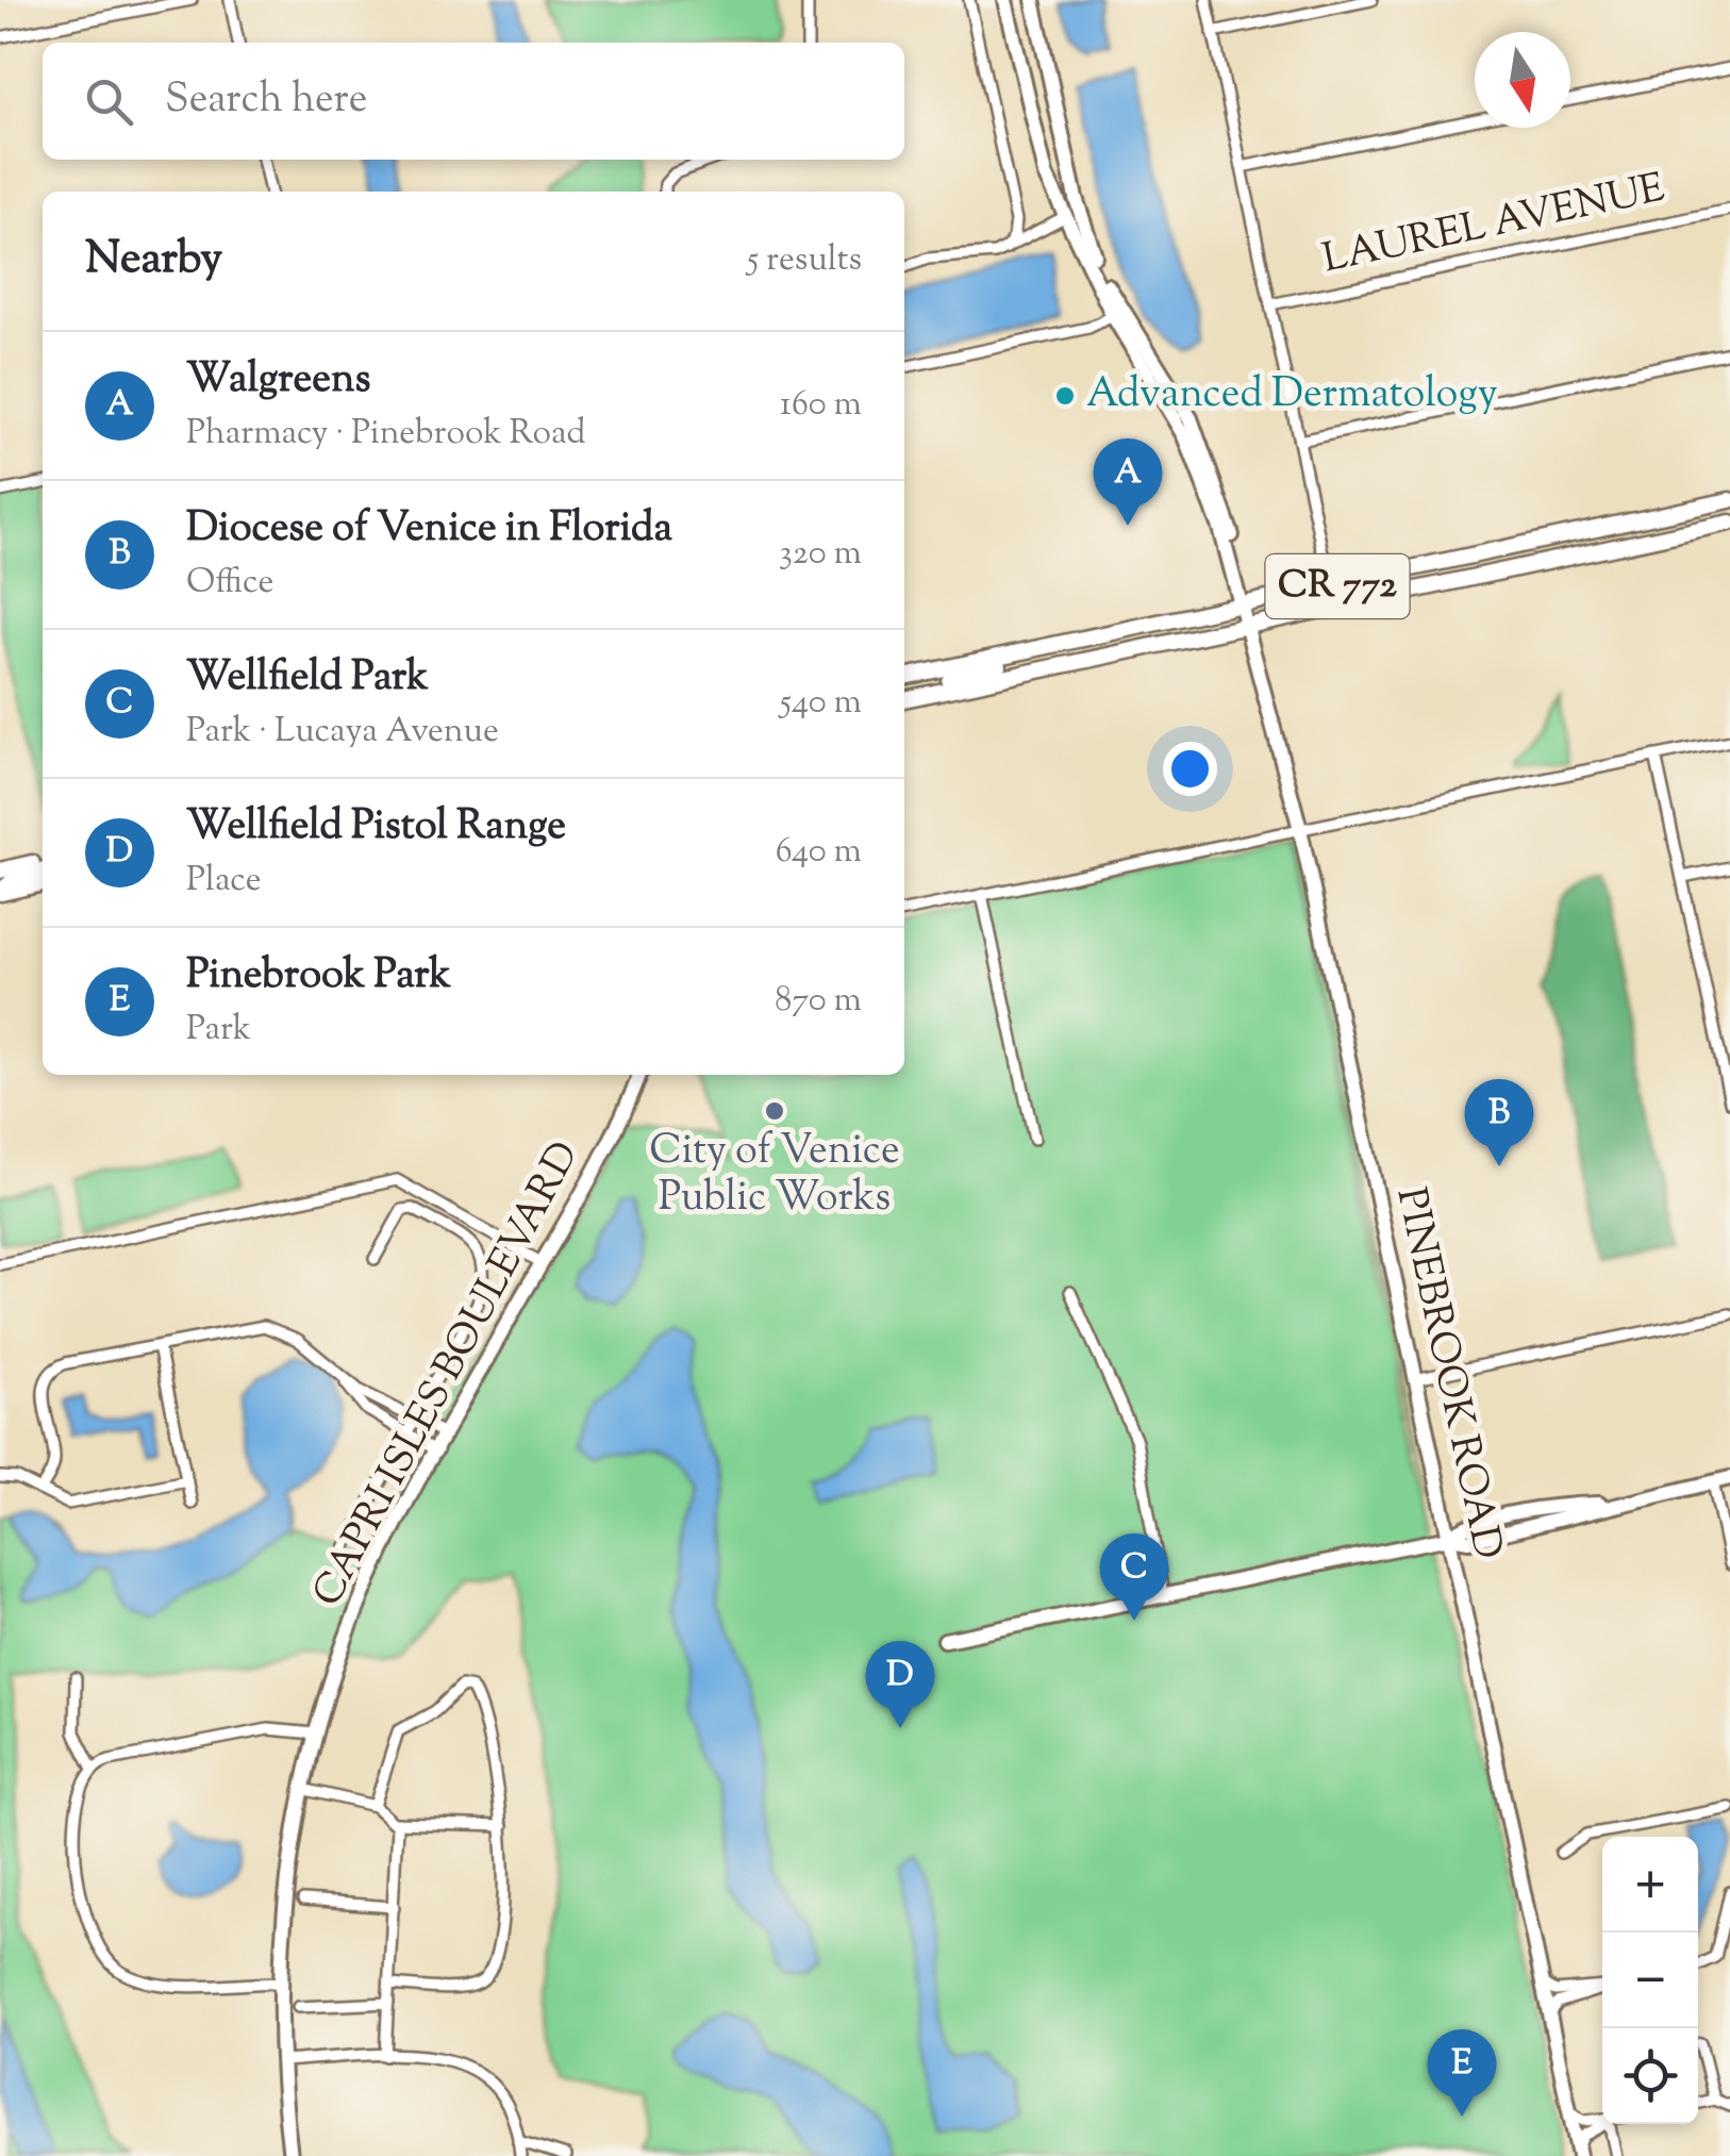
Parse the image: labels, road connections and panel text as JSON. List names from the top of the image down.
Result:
{
  "streets": {
    "main road": ["CR 772"],
    "street": ["LAUREL AVENUE", "PINEBROOK ROAD", "CAPRI ISLES BOULEVARD"]
  },
  "crossings": [
    ["CR 772", "PINEBROOK ROAD"]
  ],
  "places": ["Advanced Dermatology", "City of Venice Public Works"],
  "north": "bottom",
  "page": {
    "search": "Search here",
    "heading": ["Nearby", "5 results"],
    "list": [
      {
        "mark": "A",
        "name": "Walgreens",
        "note": "Pharmacy · Pinebrook Road",
        "value": "160 m"
      },
      {
        "mark": "B",
        "name": "Diocese of Venice in Florida",
        "note": "Office",
        "value": "320 m"
      },
      {
        "mark": "C",
        "name": "Wellfield Park",
        "note": "Park · Lucaya Avenue",
        "value": "540 m"
      },
      {
        "mark": "D",
        "name": "Wellfield Pistol Range",
        "note": "Place",
        "value": "640 m"
      },
      {
        "mark": "E",
        "name": "Pinebrook Park",
        "note": "Park",
        "value": "870 m"
      }
    ],
    "pins": [
      "A",
      "B",
      "C",
      "D",
      "E"
    ],
    "map_buttons": ["+", "−"]
  }
}
